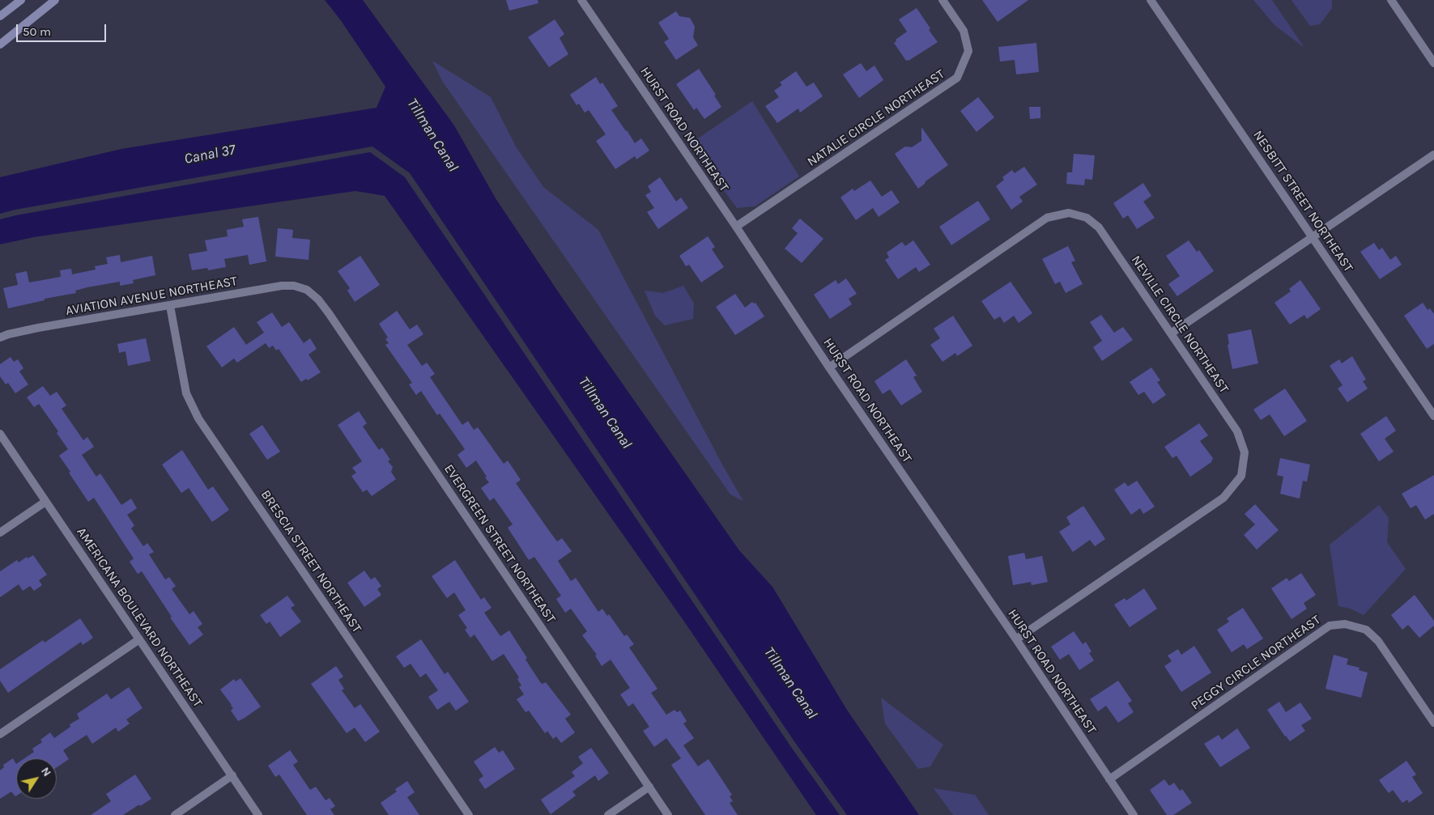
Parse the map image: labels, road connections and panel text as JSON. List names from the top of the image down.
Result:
{
  "streets": {
    "street": [
      "NATALIE CIRCLE NORTHEAST",
      "HURST ROAD NORTHEAST",
      "NESBITT STREET NORTHEAST",
      "AVIATION AVENUE NORTHEAST",
      "NEVILLE CIRCLE NORTHEAST",
      "EVERGREEN STREET NORTHEAST",
      "BRESCIA STREET NORTHEAST",
      "AMERICANA BOULEVARD NORTHEAST",
      "PEGGY CIRCLE NORTHEAST"
    ]
  },
  "crossings": [
    ["NATALIE CIRCLE NORTHEAST", "HURST ROAD NORTHEAST"],
    ["HURST ROAD NORTHEAST", "NEVILLE CIRCLE NORTHEAST"],
    ["HURST ROAD NORTHEAST", "PEGGY CIRCLE NORTHEAST"],
    ["AVIATION AVENUE NORTHEAST", "EVERGREEN STREET NORTHEAST"],
    ["AVIATION AVENUE NORTHEAST", "BRESCIA STREET NORTHEAST"]
  ],
  "water": ["Tillman Canal", "Canal 37"],
  "scale_bar": "50 m",
  "north": "top right"
}
